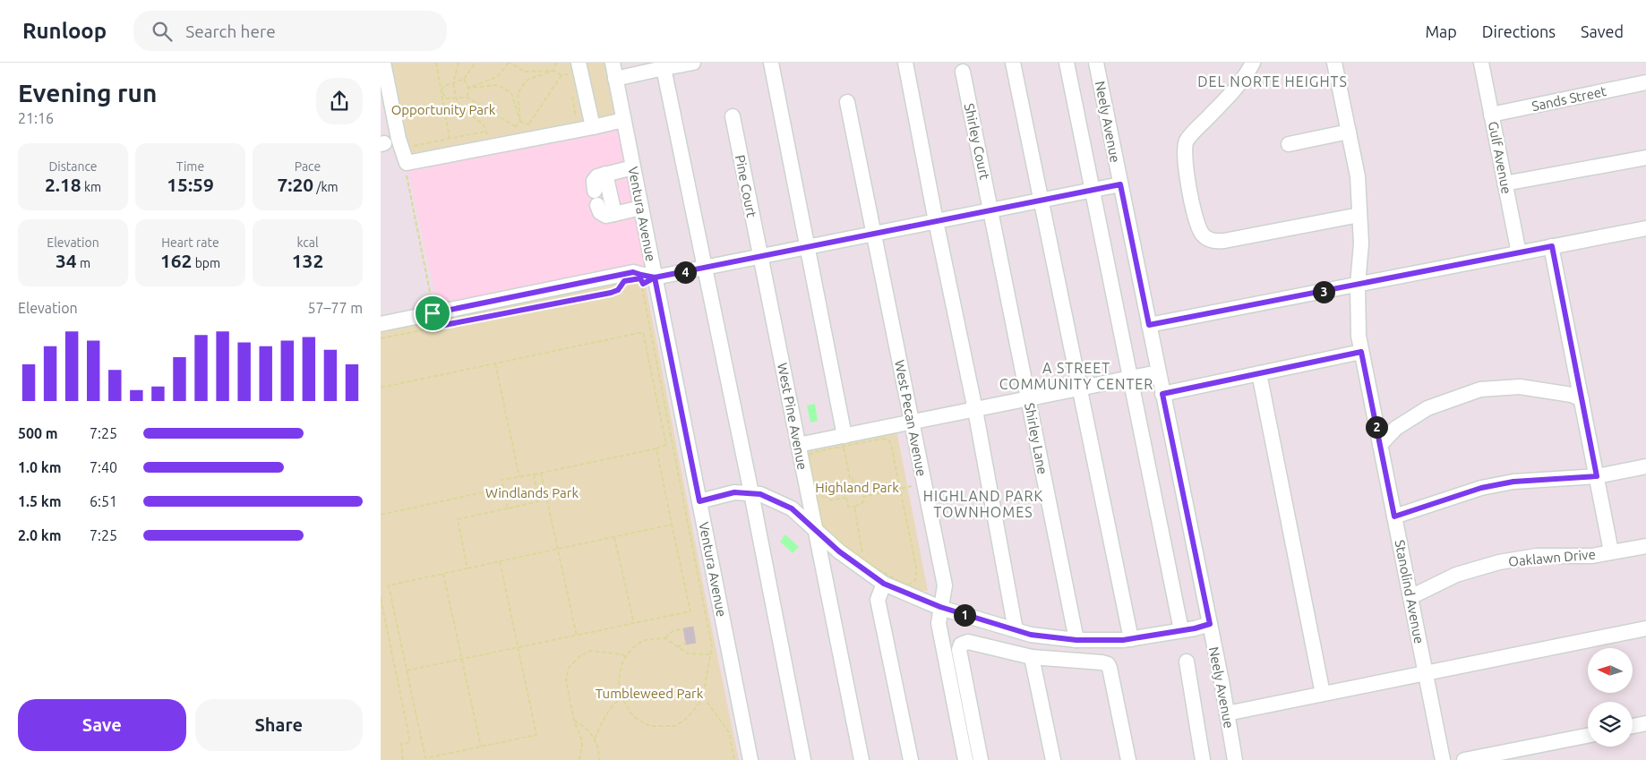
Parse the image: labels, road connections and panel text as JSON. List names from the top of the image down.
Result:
{
  "streets": {
    "street": [
      "Sands Street",
      "Neely Avenue",
      "Shirley Court",
      "Gulf Avenue",
      "Pine Court",
      "Ventura Avenue",
      "West Pine Avenue",
      "West Pecan Avenue",
      "Shirley Lane",
      "Oaklawn Drive",
      "Stanolind Avenue"
    ]
  },
  "crossings": [
    ["Sands Street", "Gulf Avenue"],
    ["Shirley Court", "Shirley Lane"],
    ["Pine Court", "West Pine Avenue"],
    ["Oaklawn Drive", "Stanolind Avenue"]
  ],
  "districts": ["DEL NORTE HEIGHTS", "A STREET COMMUNITY CENTER", "HIGHLAND PARK TOWNHOMES"],
  "parks": [
    "Opportunity Park",
    "Highland Park",
    "Windlands Park",
    "Tumbleweed Park"
  ],
  "north": "left",
  "page": {
    "header": "Runloop",
    "search": "Search here",
    "nav": ["Map", "Directions", "Saved"],
    "heading": ["Evening run", "21:16"],
    "stats": [
      ["Distance", "2.18 km"],
      ["Time", "15:59"],
      ["Pace", "7:20 /km"],
      ["Elevation", "34 m"],
      ["Heart rate", "162 bpm"],
      ["kcal", "132"]
    ],
    "pins": [
      "4",
      "3",
      "2",
      "1"
    ],
    "chart": ["Elevation", "57–77 m"],
    "list": [
      {
        "name": "500 m",
        "note": "7:25"
      },
      {
        "name": "1.0 km",
        "note": "7:40"
      },
      {
        "name": "1.5 km",
        "note": "6:51"
      },
      {
        "name": "2.0 km",
        "note": "7:25"
      }
    ],
    "buttons": ["Save", "Share"]
  }
}
